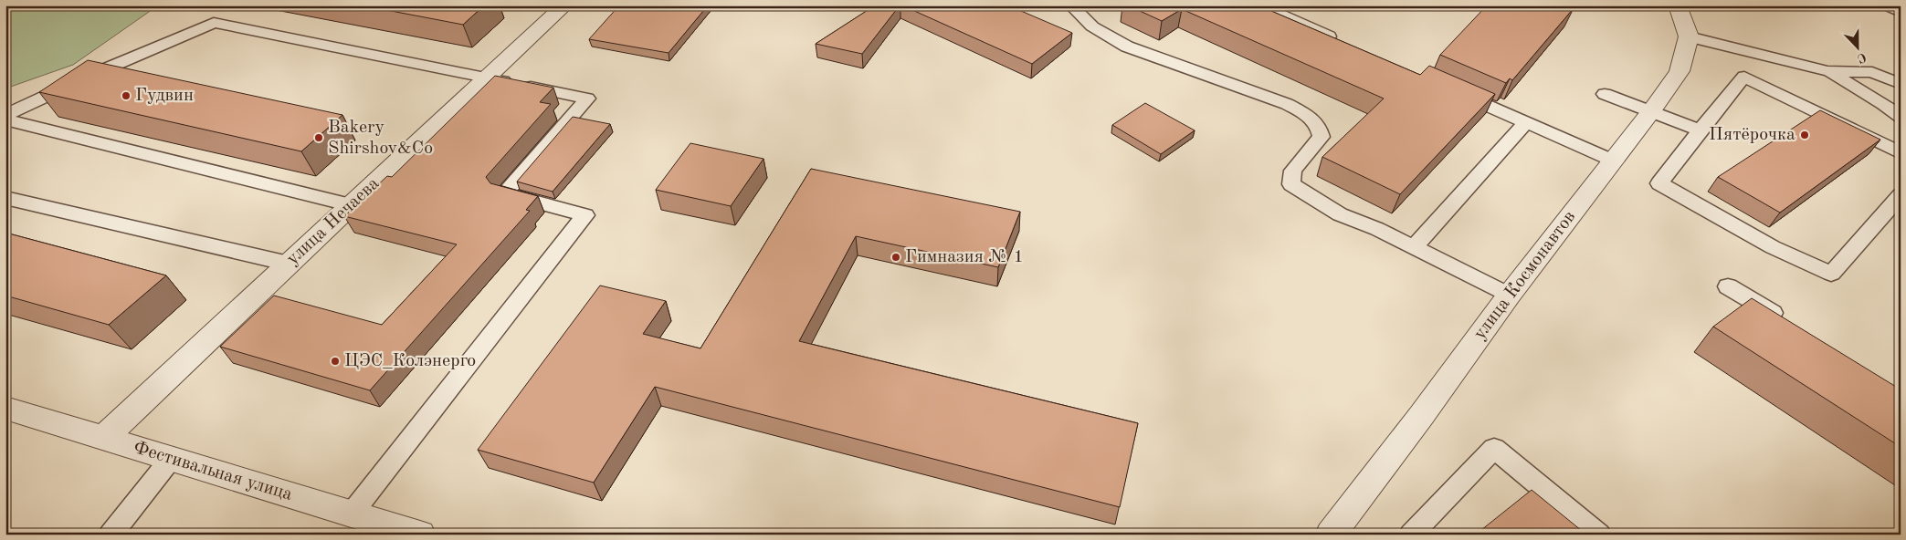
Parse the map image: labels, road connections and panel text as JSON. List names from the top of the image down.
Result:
{
  "streets": {
    "street": ["улица Нечаева", "улица Космонавтов", "Фестивальная улица"]
  },
  "crossings": [
    ["улица Нечаева", "Фестивальная улица"]
  ],
  "places": [
    "Гудвин",
    "Пятёрочка",
    "Bakery Shirshov&Co",
    "Гимназия № 1",
    "ЦЭС_Колэнерго"
  ],
  "north": "bottom"
}
